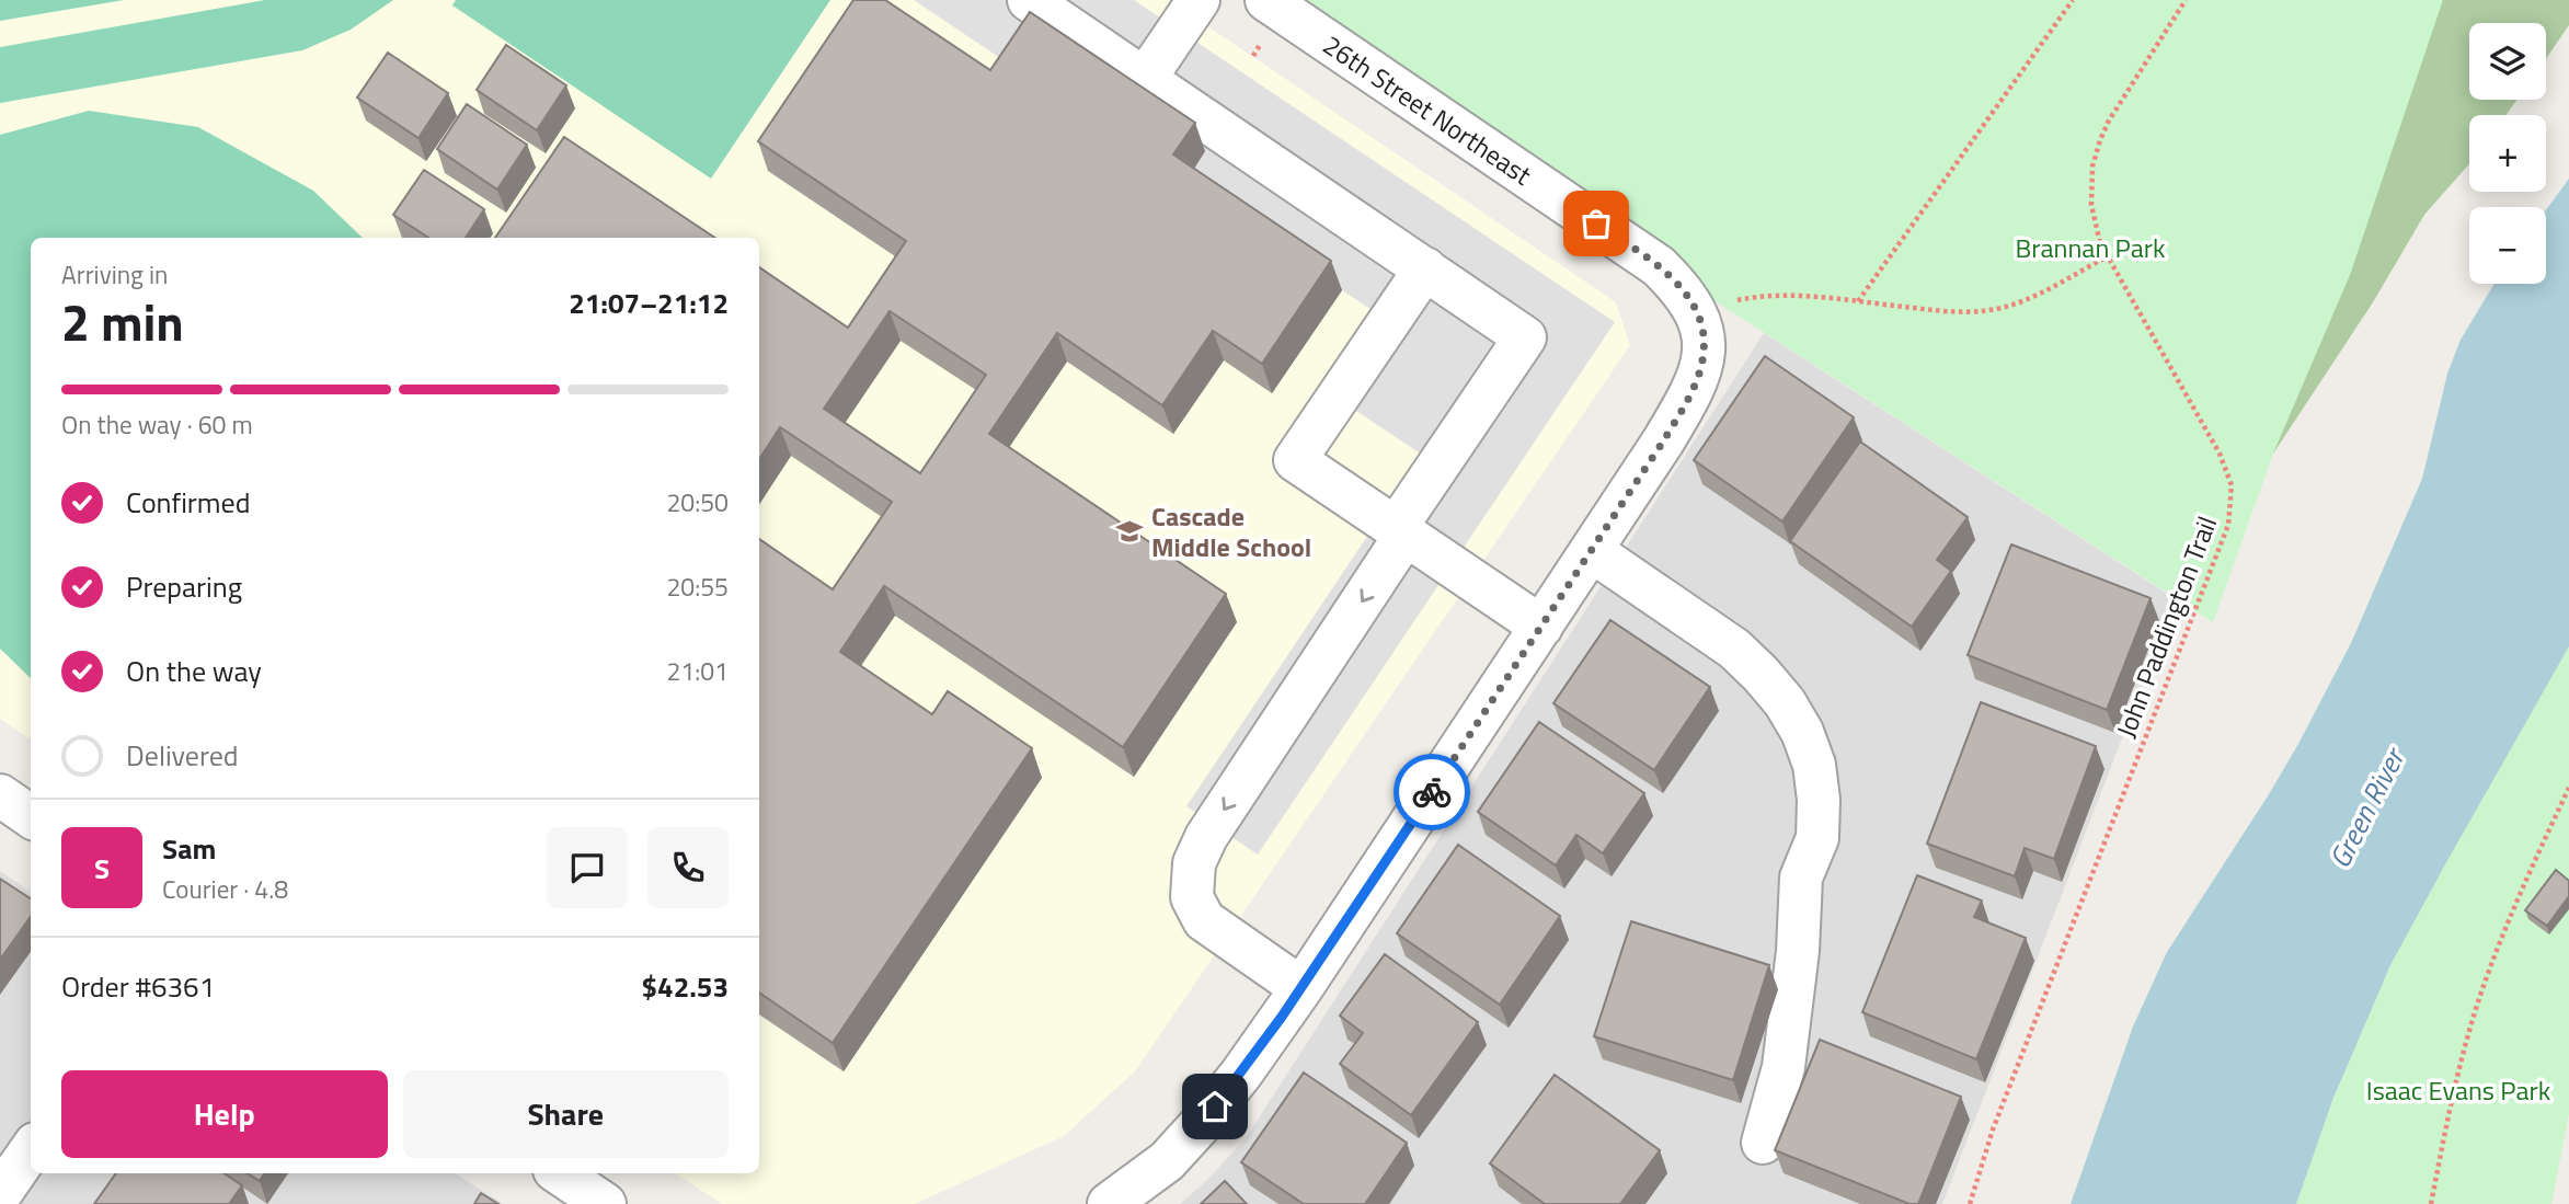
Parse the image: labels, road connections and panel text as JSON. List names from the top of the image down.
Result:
{
  "streets": {
    "street": ["26th Street Northeast"],
    "path": ["John Paddington Trail"]
  },
  "water": ["Green River"],
  "parks": ["Brannan Park", "Isaac Evans Park"],
  "places": {
    "school or university": ["Cascade Middle School"]
  },
  "page": {
    "map_buttons": ["+", "−"],
    "heading": ["2 min", "Arriving in", "21:07–21:12"],
    "panel": [
      "Sam",
      "Courier · 4.8",
      "Order #6361",
      "$42.53"
    ],
    "bar": "On the way · 60 m",
    "list": [
      ["Confirmed", "20:50"],
      ["Preparing", "20:55"],
      ["On the way", "21:01"],
      "Delivered"
    ],
    "round": "S",
    "buttons": ["Help", "Share"]
  }
}
